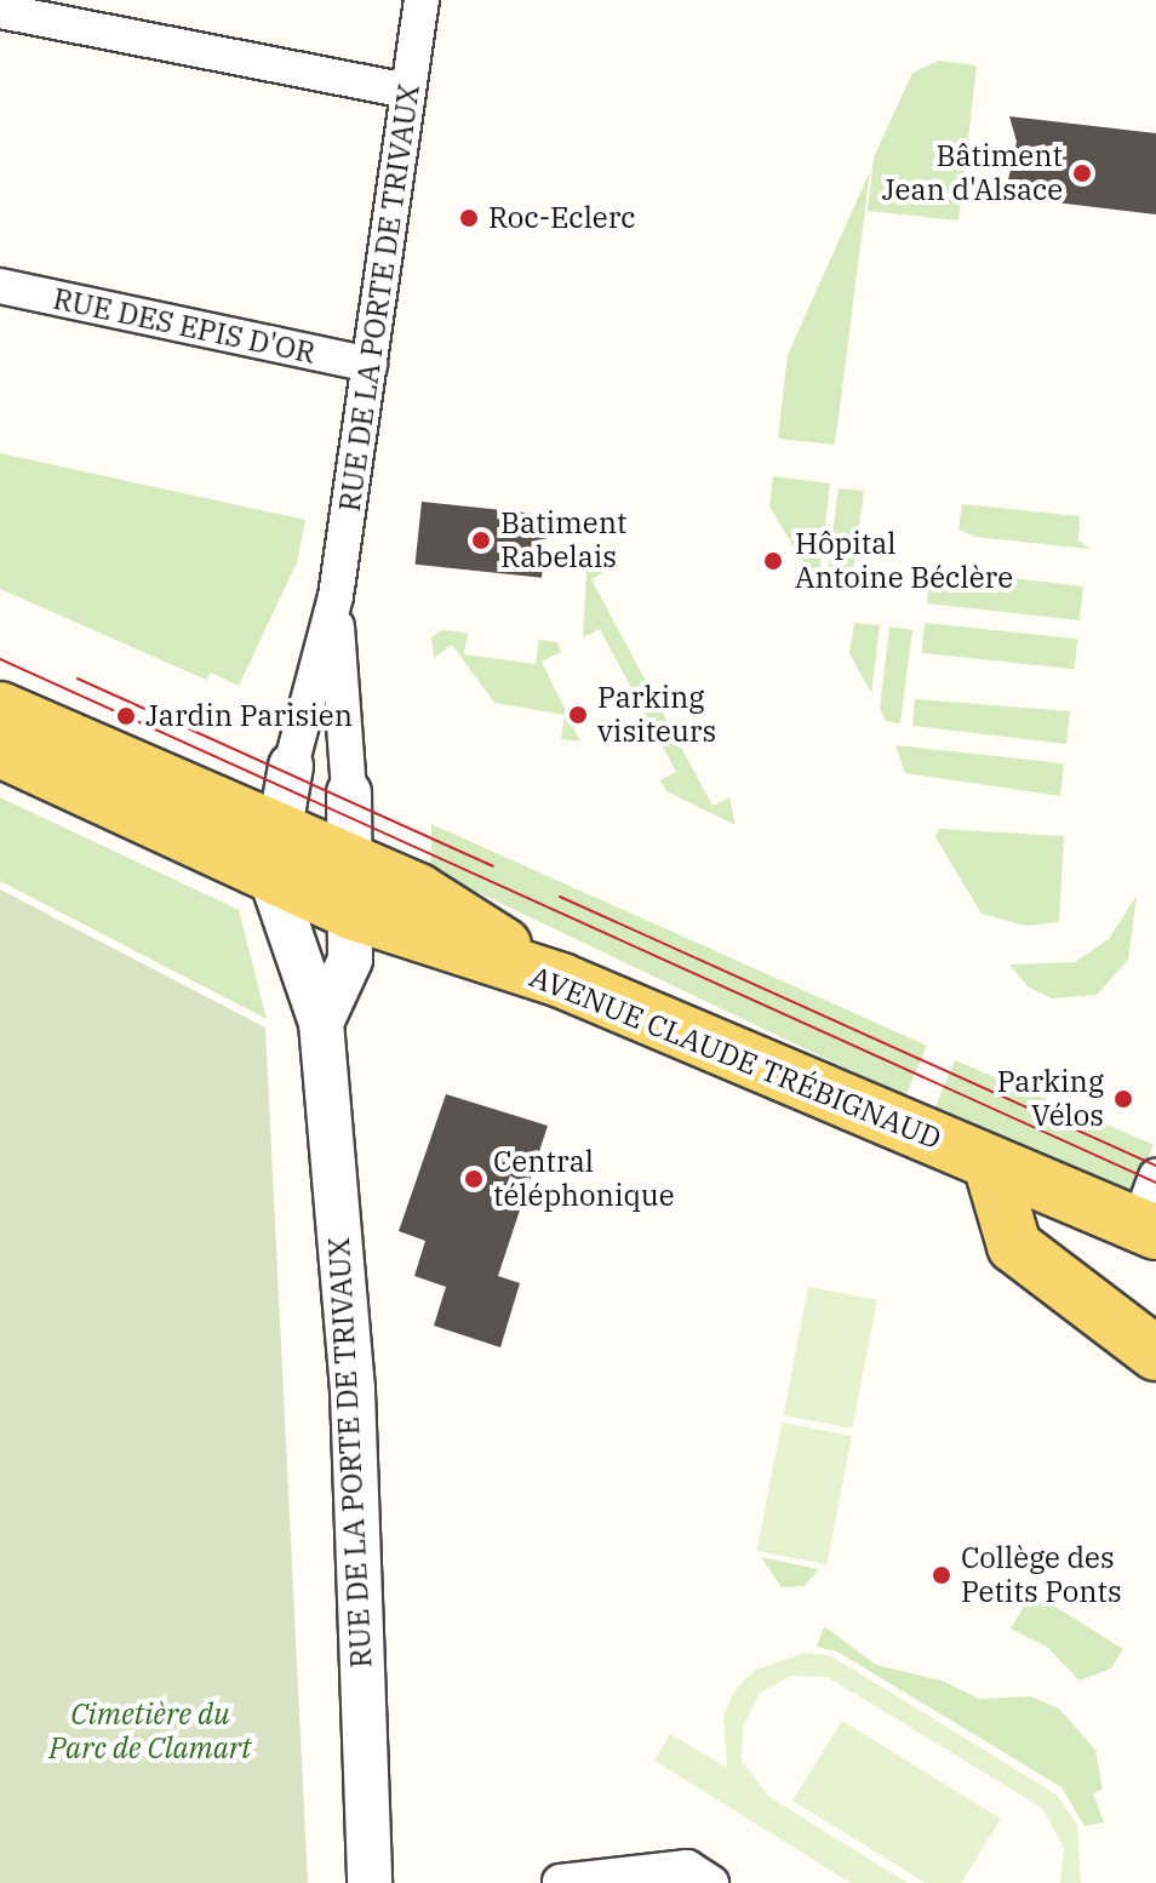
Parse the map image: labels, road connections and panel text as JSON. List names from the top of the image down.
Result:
{
  "streets": {
    "main road": ["AVENUE CLAUDE TRÉBIGNAUD"],
    "street": ["RUE DE LA PORTE DE TRIVAUX", "RUE DES EPIS D'OR"]
  },
  "crossings": [
    ["RUE DE LA PORTE DE TRIVAUX", "RUE DES EPIS D'OR"],
    ["RUE DE LA PORTE DE TRIVAUX", "AVENUE CLAUDE TRÉBIGNAUD"]
  ],
  "parks": ["Cimetière du Parc de Clamart"],
  "places": [
    "Bâtiment Jean d'Alsace",
    "Roc-Eclerc",
    "Batiment Rabelais",
    "Hôpital Antoine Béclère",
    "Parking visiteurs",
    "Jardin Parisien",
    "Parking Vélos",
    "Central téléphonique",
    "Collège des Petits Ponts"
  ]
}
